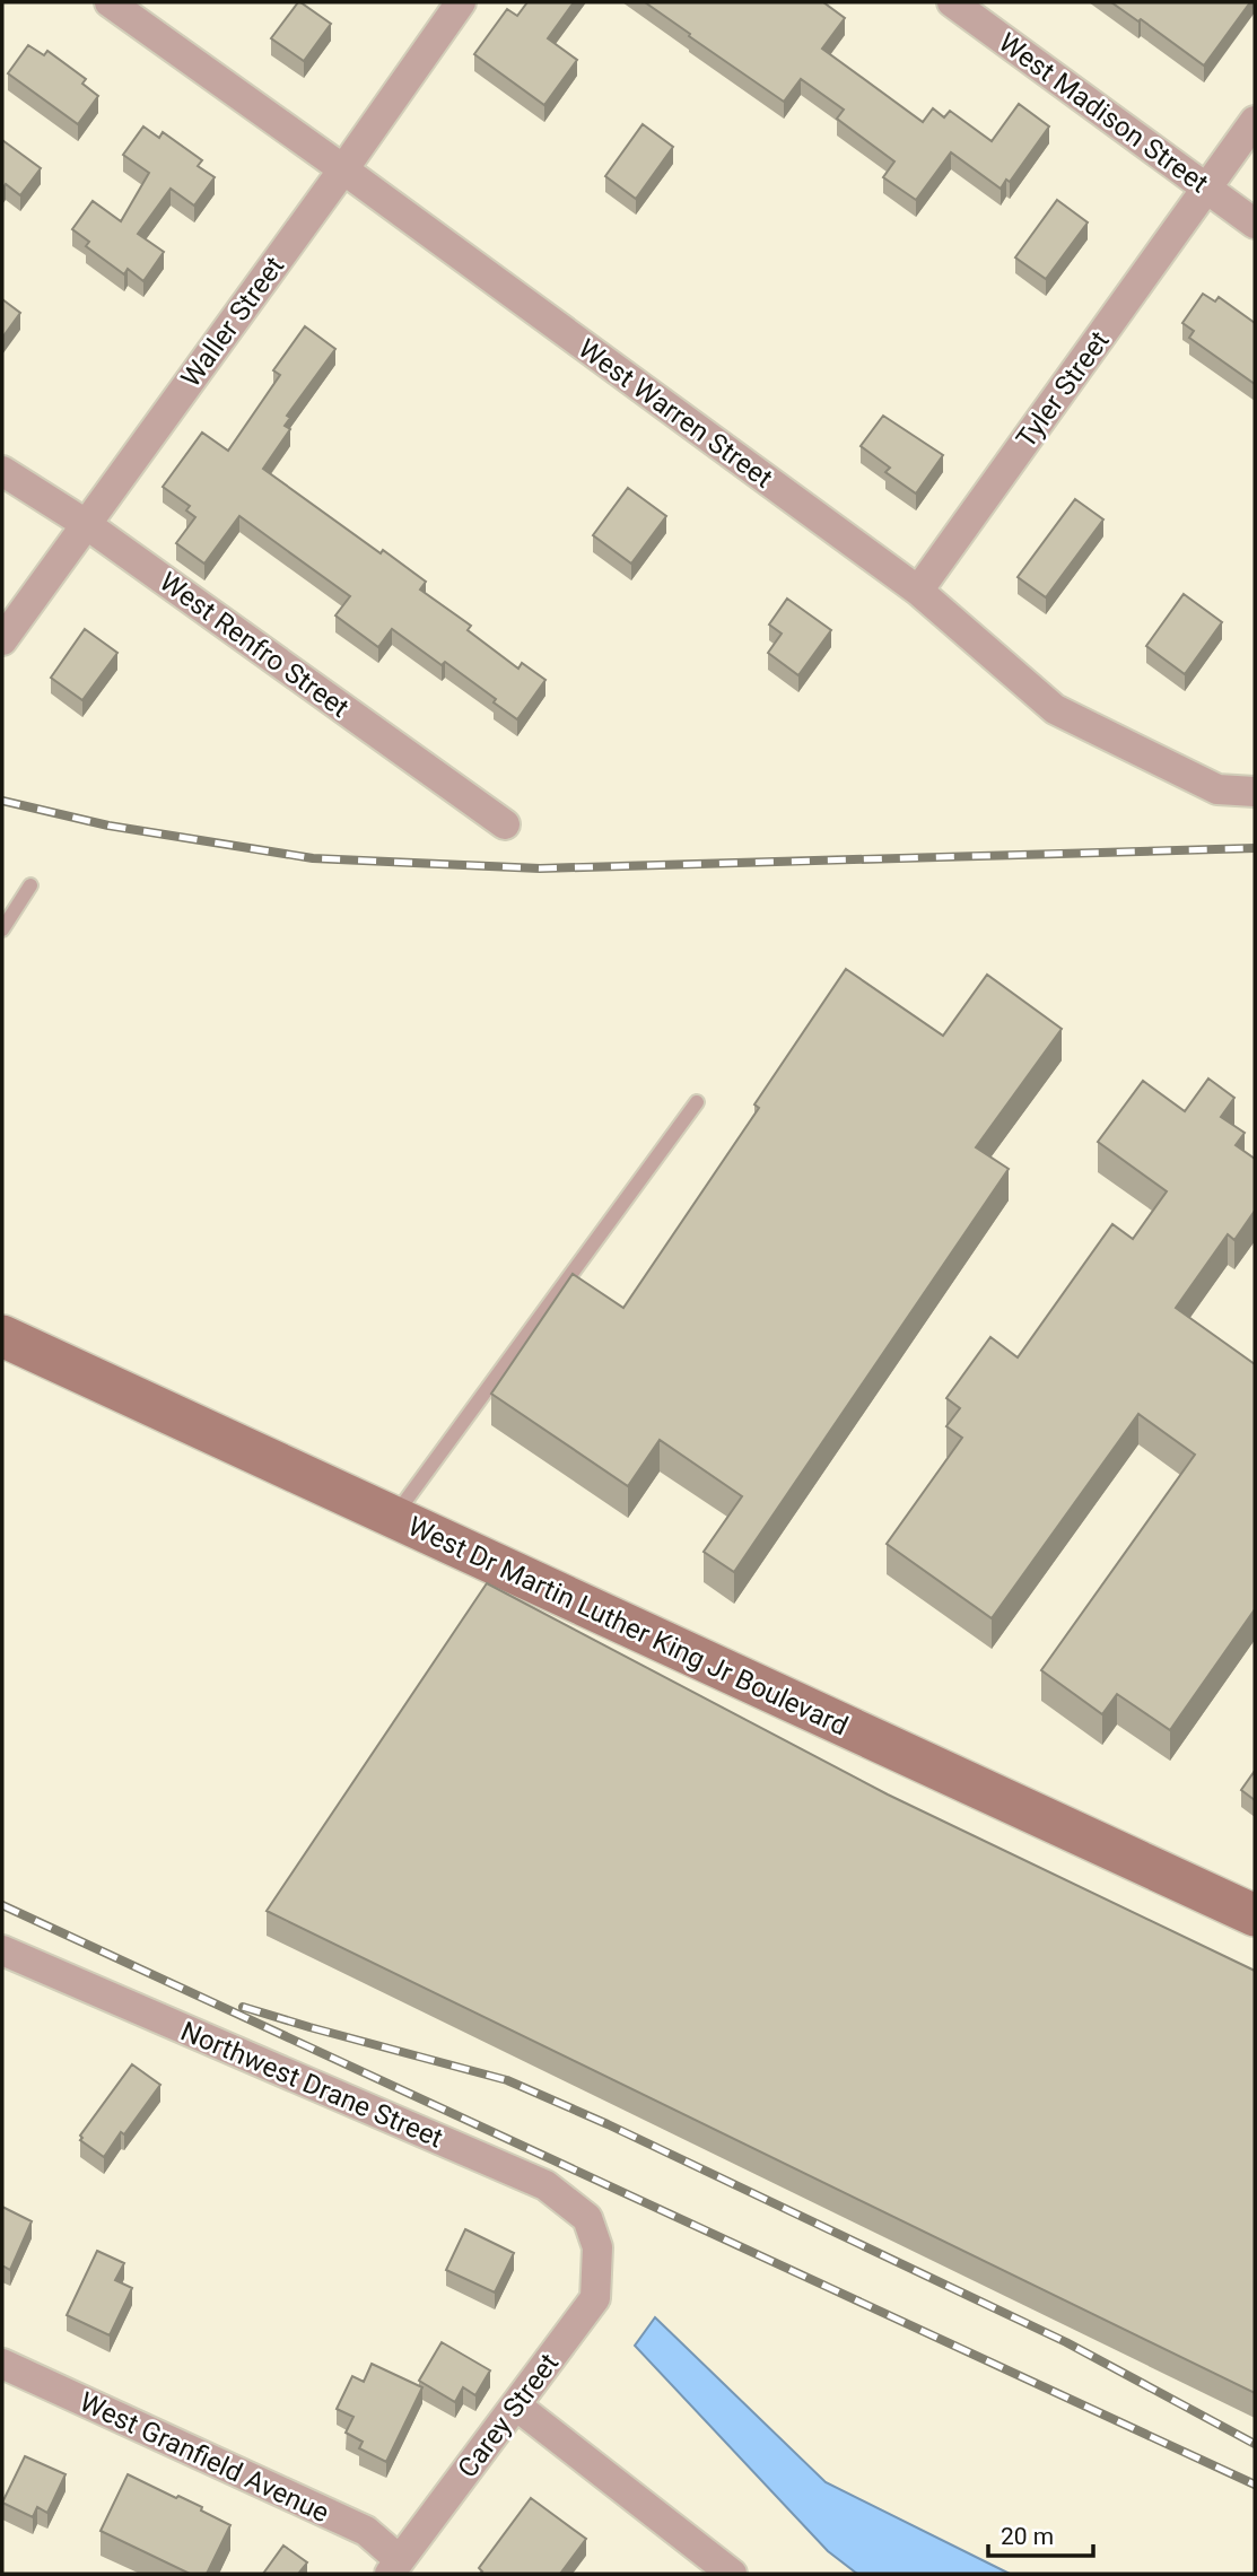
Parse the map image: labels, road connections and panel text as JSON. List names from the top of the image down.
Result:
{
  "streets": {
    "street": [
      "West Madison Street",
      "Waller Street",
      "Tyler Street",
      "West Warren Street",
      "West Renfro Street",
      "West Dr Martin Luther King Jr Boulevard",
      "Northwest Drane Street",
      "Carey Street",
      "West Granfield Avenue"
    ]
  },
  "crossings": [
    ["West Madison Street", "Tyler Street"],
    ["Waller Street", "West Warren Street"],
    ["Waller Street", "West Renfro Street"],
    ["Tyler Street", "West Warren Street"],
    ["Northwest Drane Street", "Carey Street"],
    ["Carey Street", "West Granfield Avenue"]
  ],
  "scale_bar": "20 m"
}
